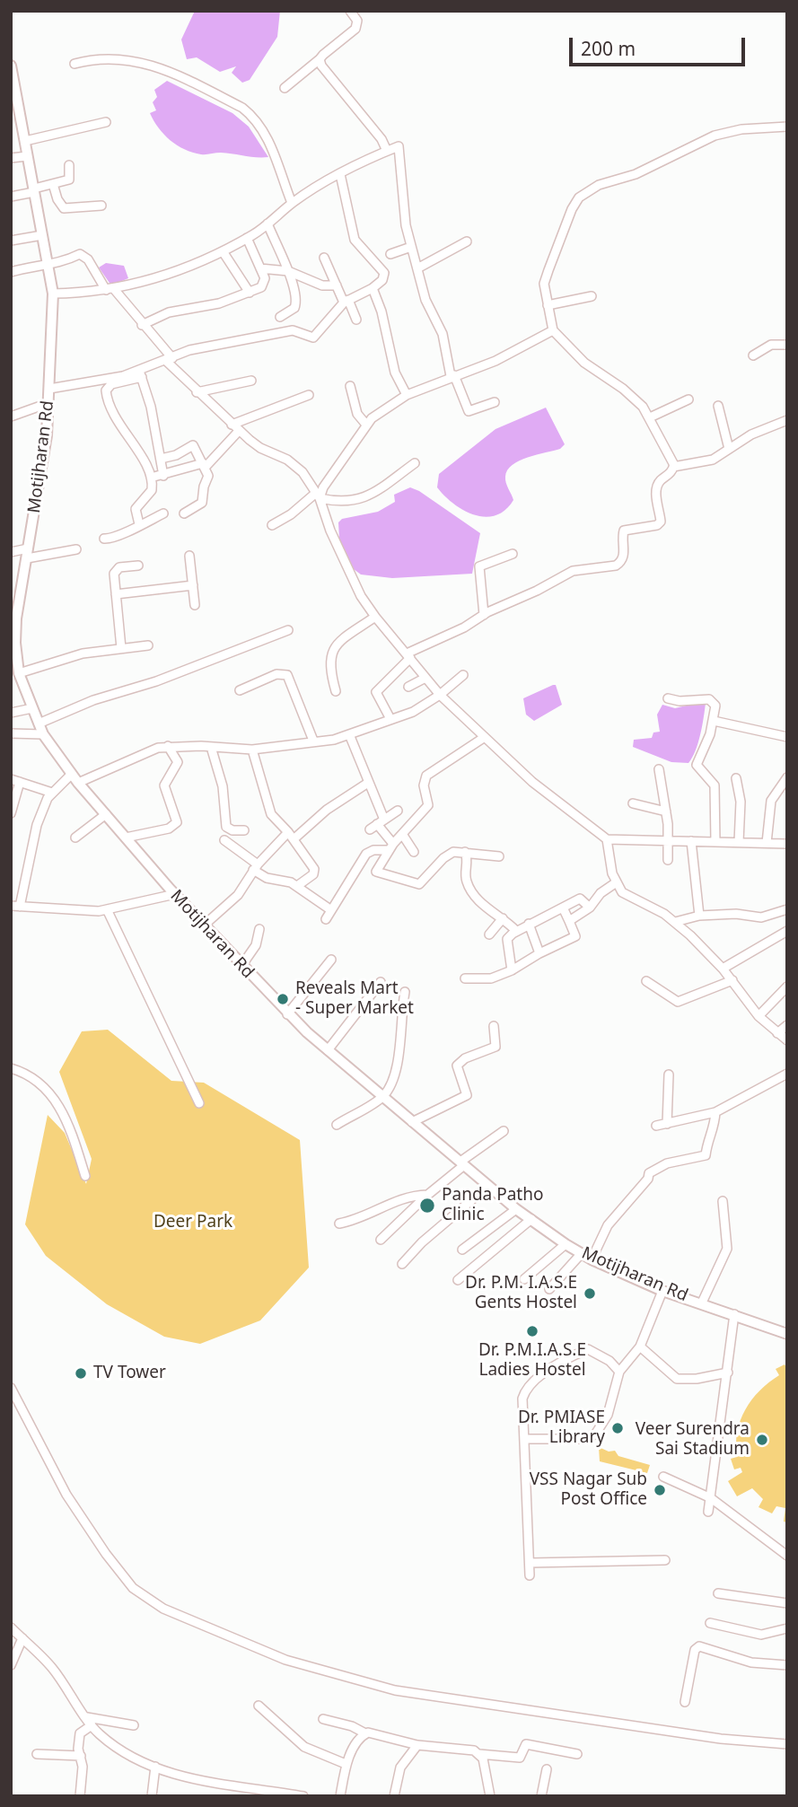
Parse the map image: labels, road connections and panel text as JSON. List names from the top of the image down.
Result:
{
  "streets": {
    "main road": ["Motijharan Rd"]
  },
  "parks": ["Deer Park"],
  "places": [
    "Reveals Mart - Super Market",
    "Panda Patho Clinic",
    "Dr. P.M. I.A.S.E Gents Hostel",
    "Dr. P.M.I.A.S.E Ladies Hostel",
    "TV Tower",
    "Dr. PMIASE Library",
    "Veer Surendra Sai Stadium",
    "VSS Nagar Sub Post Office"
  ],
  "scale_bar": "200 m"
}
